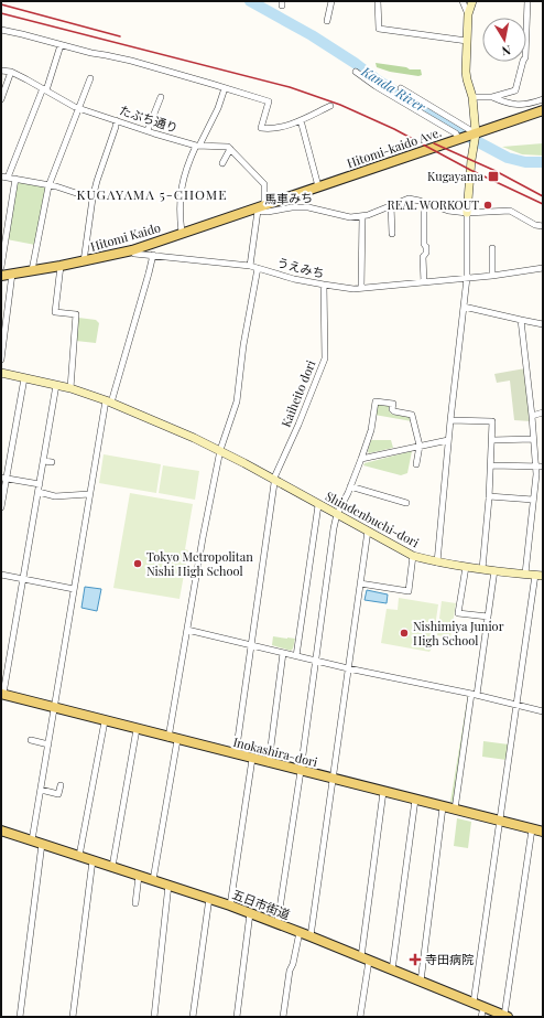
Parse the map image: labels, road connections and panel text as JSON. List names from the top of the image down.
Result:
{
  "streets": {
    "main road": [
      "Hitomi-kaido Ave.",
      "Hitomi Kaido",
      "Inokashira-dori",
      "五日市街道"
    ],
    "street": [
      "たぶち通り",
      "馬車みち",
      "うえみち",
      "Kaiheito dori",
      "Shindenbuchi-dori"
    ]
  },
  "crossings": [
    ["Hitomi-kaido Ave.", "馬車みち"],
    ["Hitomi-kaido Ave.", "Hitomi Kaido"],
    ["馬車みち", "Hitomi Kaido"],
    ["Hitomi Kaido", "うえみち"],
    ["うえみち", "Kaiheito dori"],
    ["Kaiheito dori", "Shindenbuchi-dori"],
    ["Kaiheito dori", "Inokashira-dori"]
  ],
  "districts": ["KUGAYAMA 5-CHOME"],
  "water": ["Kanda River"],
  "places": {
    "transit": ["Kugayama"],
    "other": ["REAL WORKOUT", "Tokyo Metropolitan Nishi High School", "Nishimiya Junior High School"],
    "health": ["寺田病院"]
  },
  "north": "bottom"
}
